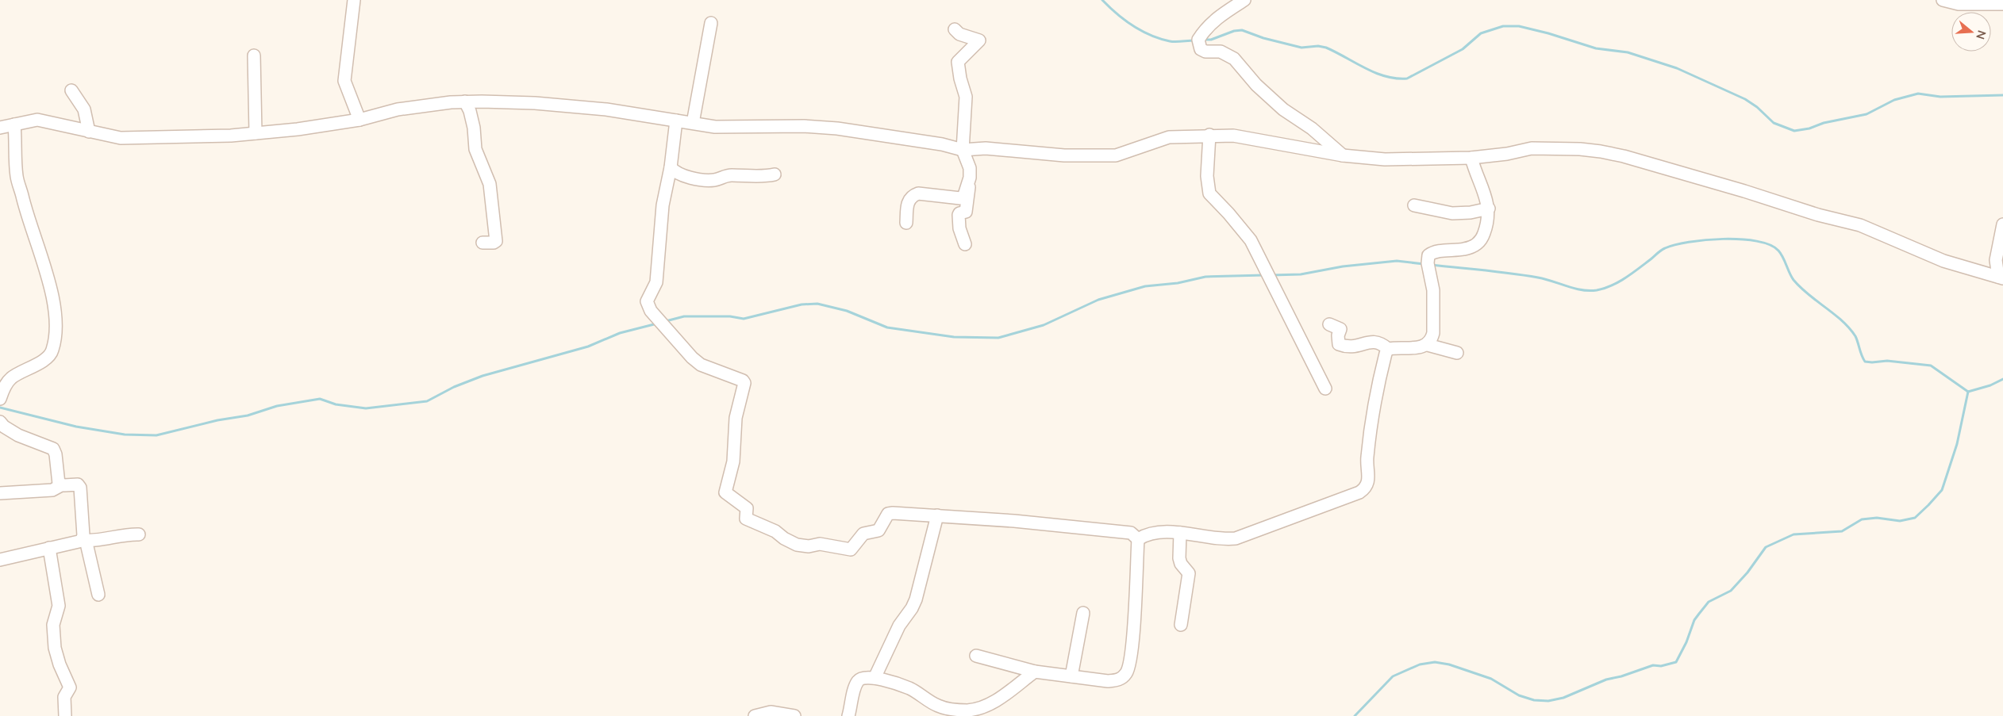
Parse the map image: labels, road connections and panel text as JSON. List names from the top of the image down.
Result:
{
  "north": "right"
}
